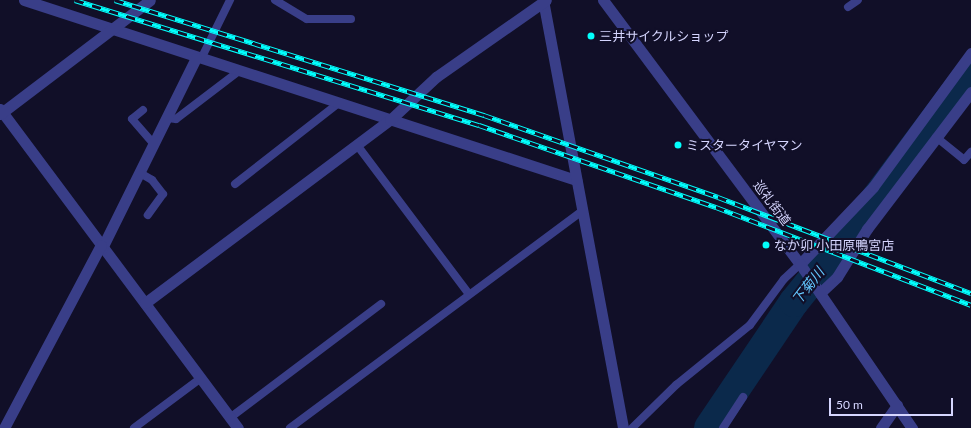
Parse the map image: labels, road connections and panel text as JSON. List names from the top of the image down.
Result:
{
  "streets": {
    "street": ["巡礼街道"]
  },
  "water": ["下菊川"],
  "places": ["三井サイクルショップ", "ミスタータイヤマン", "なか卯 小田原鴨宮店"],
  "scale_bar": "50 m"
}
